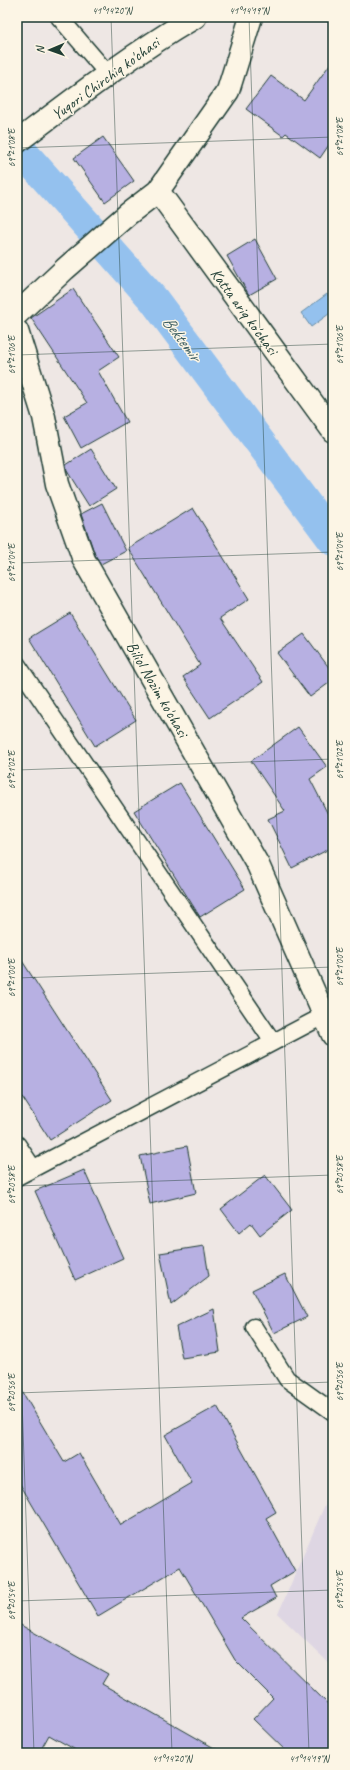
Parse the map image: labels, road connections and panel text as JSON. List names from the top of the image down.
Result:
{
  "streets": {
    "street": ["Yuqori Chirchiq ko'chasi", "Katta ariq ko'chasi", "Biliol Nozim ko'chasi"]
  },
  "water": ["Bektemir"],
  "north": "left",
  "coordinates": [
    "41°14'20\"N",
    "41°14'19\"N",
    "69°21'08\"E",
    "69°21'06\"E",
    "69°21'04\"E",
    "69°21'02\"E",
    "69°21'00\"E",
    "69°20'58\"E",
    "69°20'56\"E",
    "69°20'54\"E"
  ]
}
